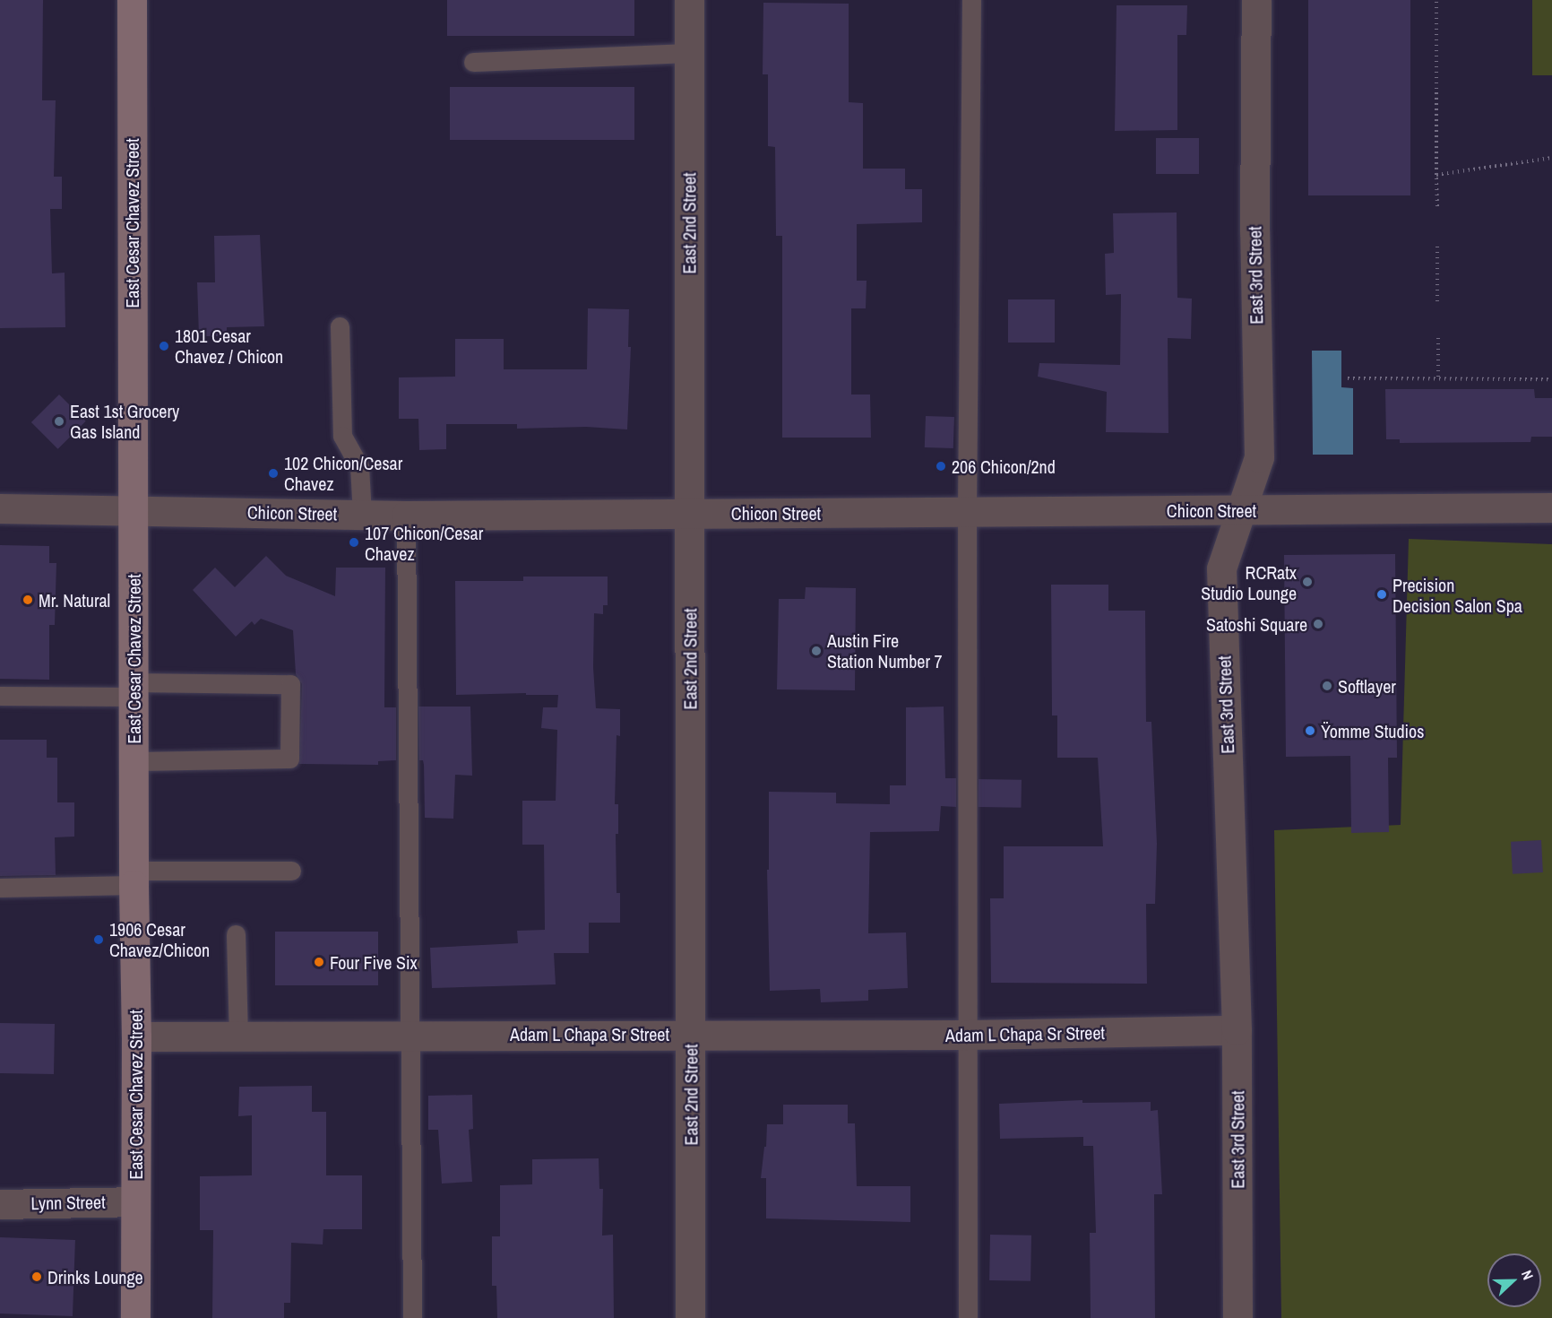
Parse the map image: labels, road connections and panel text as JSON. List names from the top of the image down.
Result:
{
  "streets": {
    "main road": ["East Cesar Chavez Street"],
    "street": [
      "East 2nd Street",
      "East 3rd Street",
      "Chicon Street",
      "Adam L Chapa Sr Street",
      "Lynn Street"
    ]
  },
  "crossings": [
    ["East Cesar Chavez Street", "Chicon Street"],
    ["East Cesar Chavez Street", "Adam L Chapa Sr Street"],
    ["East Cesar Chavez Street", "Lynn Street"],
    ["East 2nd Street", "Chicon Street"],
    ["East 2nd Street", "Adam L Chapa Sr Street"],
    ["East 3rd Street", "Chicon Street"],
    ["East 3rd Street", "Adam L Chapa Sr Street"]
  ],
  "places": [
    "1801 Cesar Chavez / Chicon",
    "East 1st Grocery Gas Island",
    "206 Chicon/2nd",
    "102 Chicon/Cesar Chavez",
    "107 Chicon/Cesar Chavez",
    "RCRatx Studio Lounge",
    "Precision Decision Salon Spa",
    "Mr. Natural",
    "Satoshi Square",
    "Austin Fire Station Number 7",
    "Softlayer",
    "Ÿomme Studios",
    "1906 Cesar Chavez/Chicon",
    "Four Five Six",
    "Drinks Lounge"
  ],
  "north": "right"
}
